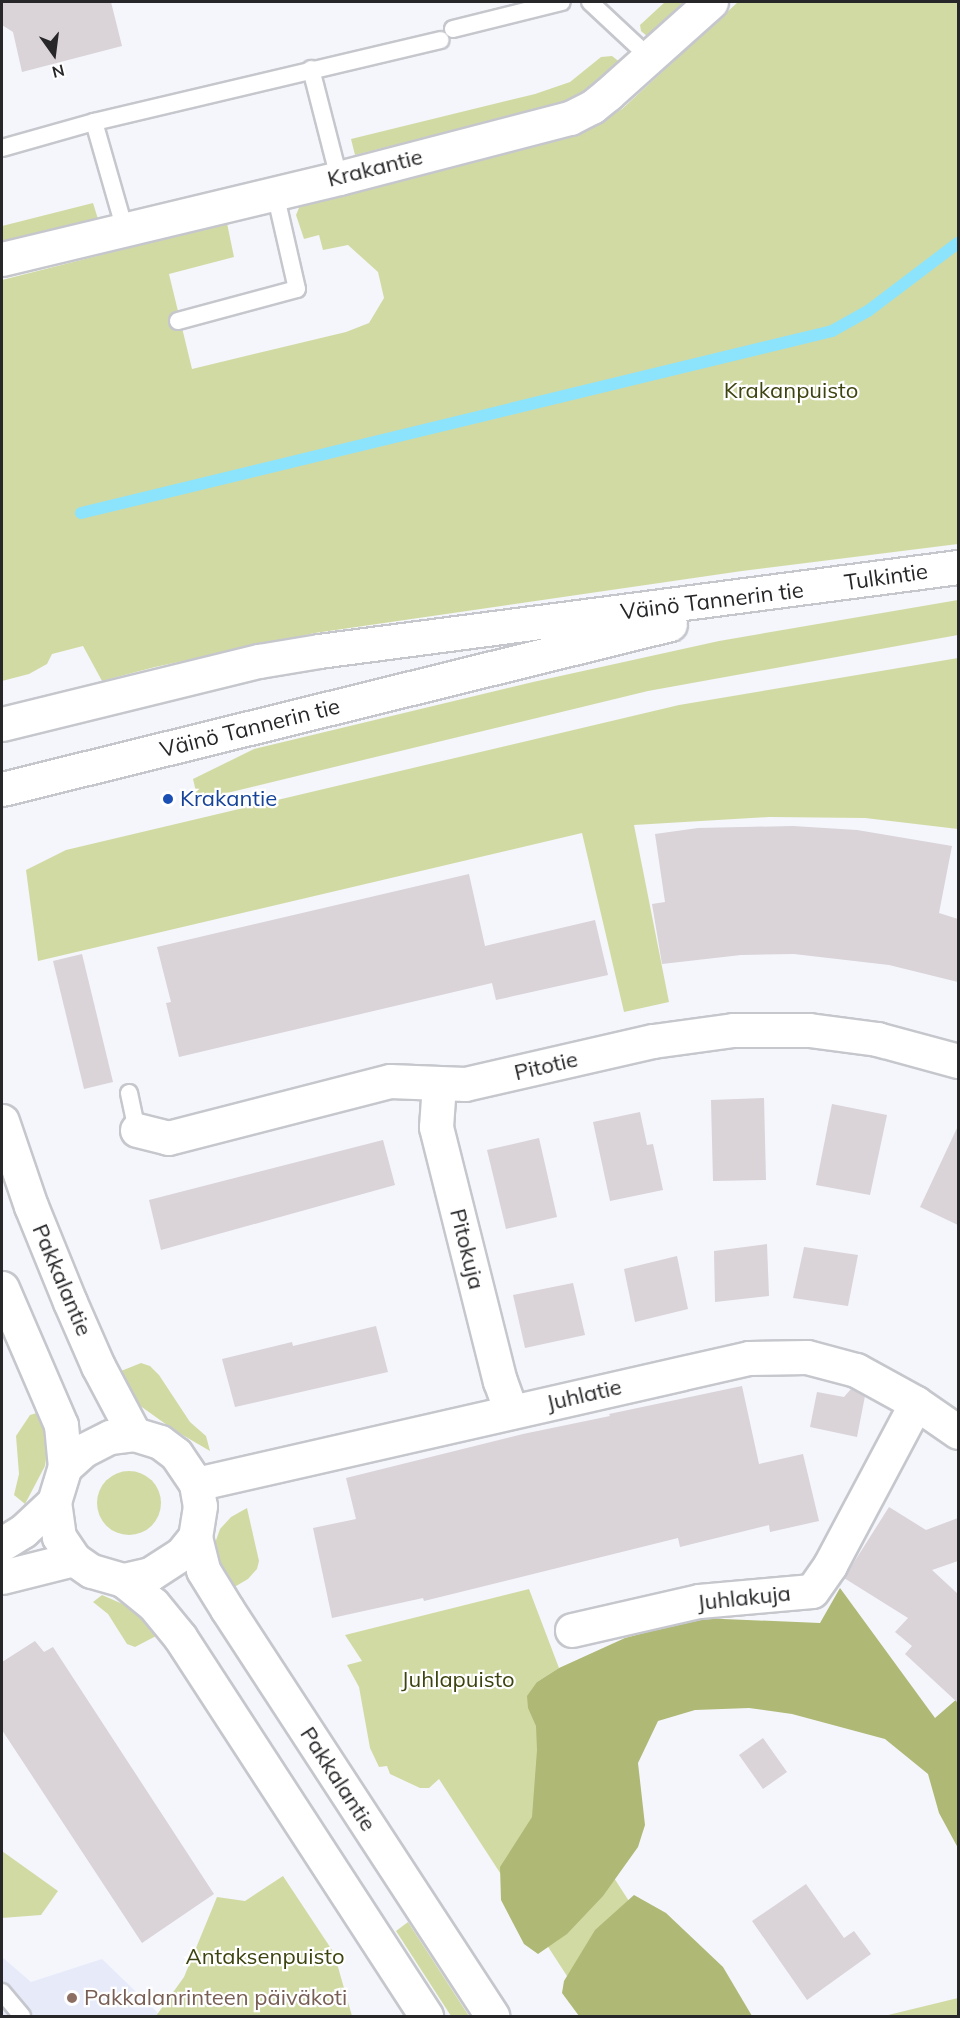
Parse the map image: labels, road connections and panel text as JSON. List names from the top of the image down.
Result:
{
  "streets": {
    "street": [
      "Krakantie",
      "Tulkintie",
      "Väinö Tannerin tie",
      "Pitotie",
      "Pitokuja",
      "Pakkalantie",
      "Juhlatie",
      "Juhlakuja"
    ]
  },
  "crossings": [
    ["Tulkintie", "Väinö Tannerin tie"],
    ["Pitotie", "Pitokuja"],
    ["Pitokuja", "Juhlatie"],
    ["Pakkalantie", "Juhlatie"],
    ["Juhlatie", "Juhlakuja"]
  ],
  "parks": ["Krakanpuisto", "Juhlapuisto", "Antaksenpuisto"],
  "places": ["Krakantie", "Pakkalanrinteen päiväkoti"],
  "north": "bottom"
}
